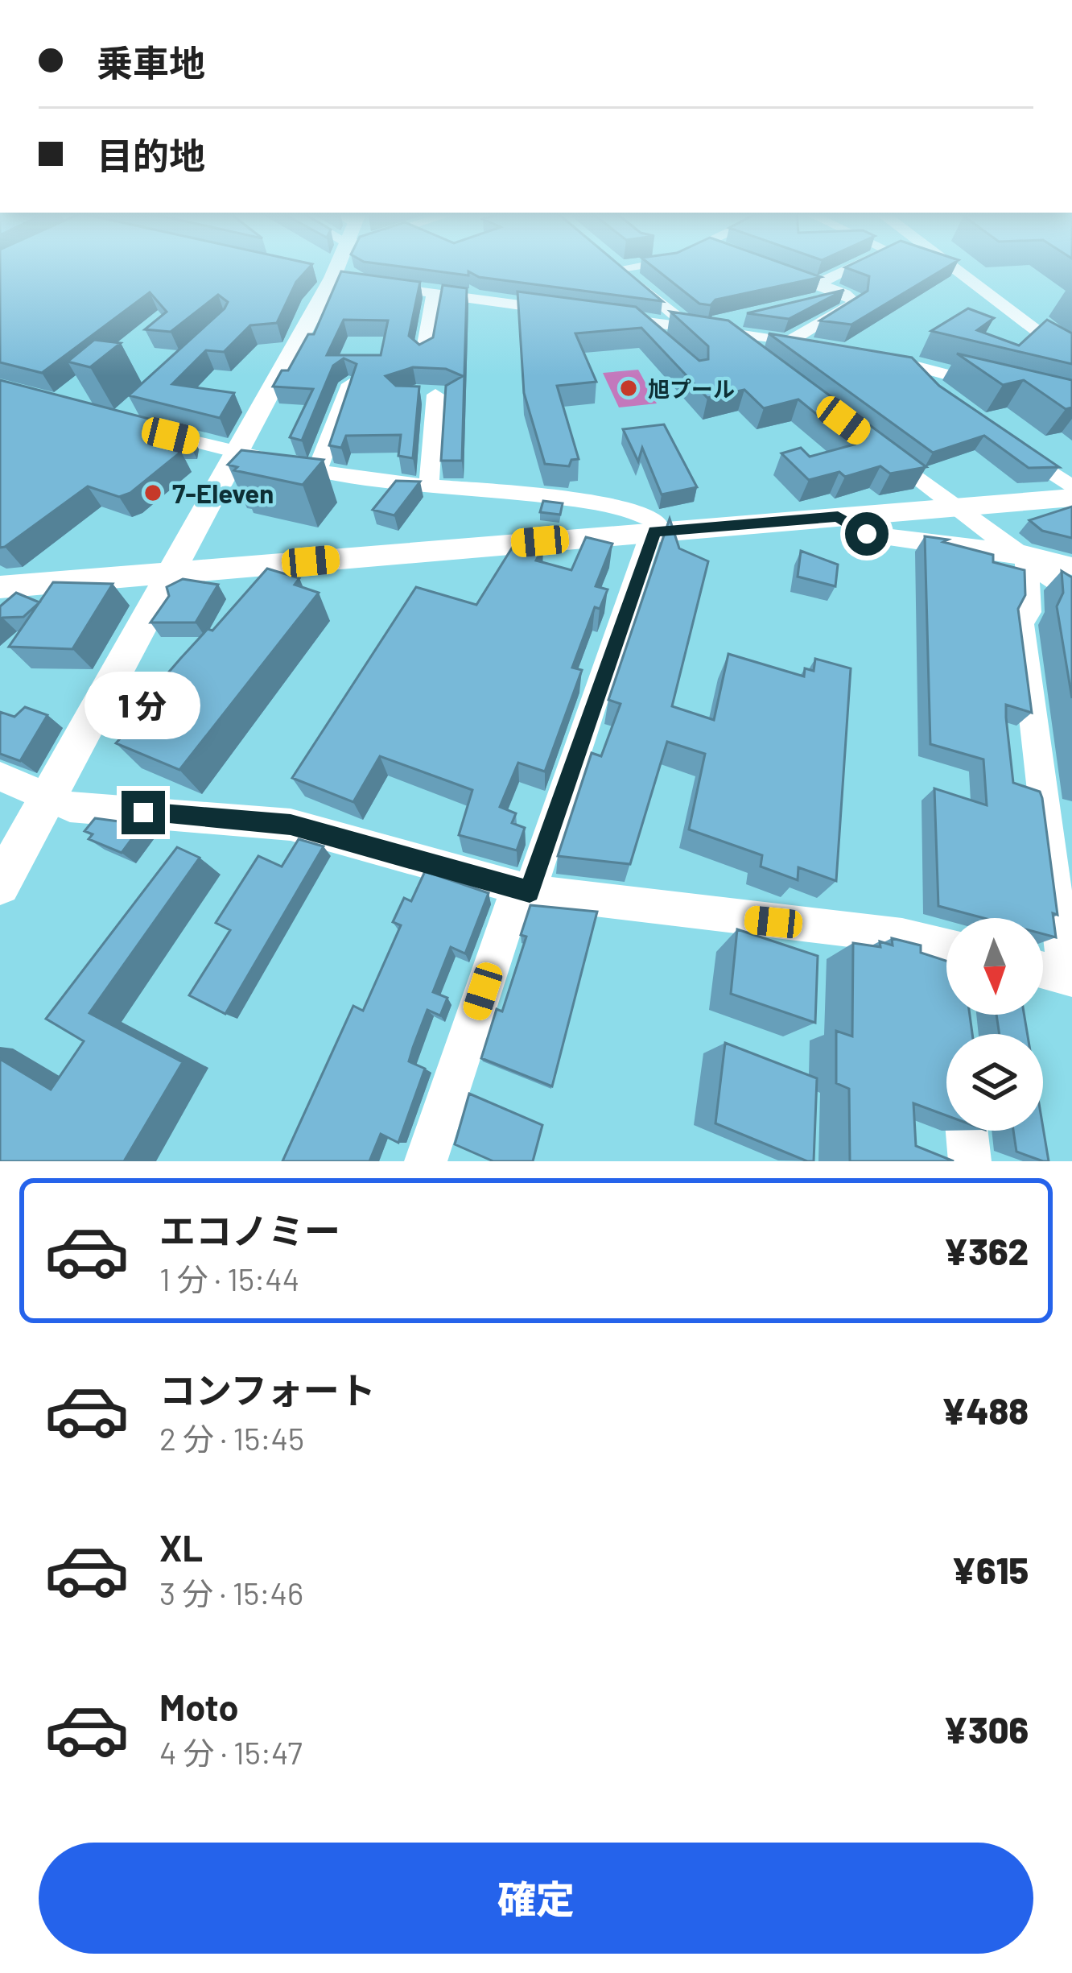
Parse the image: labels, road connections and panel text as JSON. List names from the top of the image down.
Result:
{
  "places": ["旭プール", "7-Eleven"],
  "north": "bottom",
  "page": {
    "banner": ["乗車地", "目的地"],
    "bubble": "1 分",
    "list": [
      {
        "name": "エコノミー",
        "note": "1 分 · 15:44",
        "value": "¥362"
      },
      {
        "name": "コンフォート",
        "note": "2 分 · 15:45",
        "value": "¥488"
      },
      {
        "name": "XL",
        "note": "3 分 · 15:46",
        "value": "¥615"
      },
      {
        "name": "Moto",
        "note": "4 分 · 15:47",
        "value": "¥306"
      }
    ],
    "buttons": "確定"
  }
}
